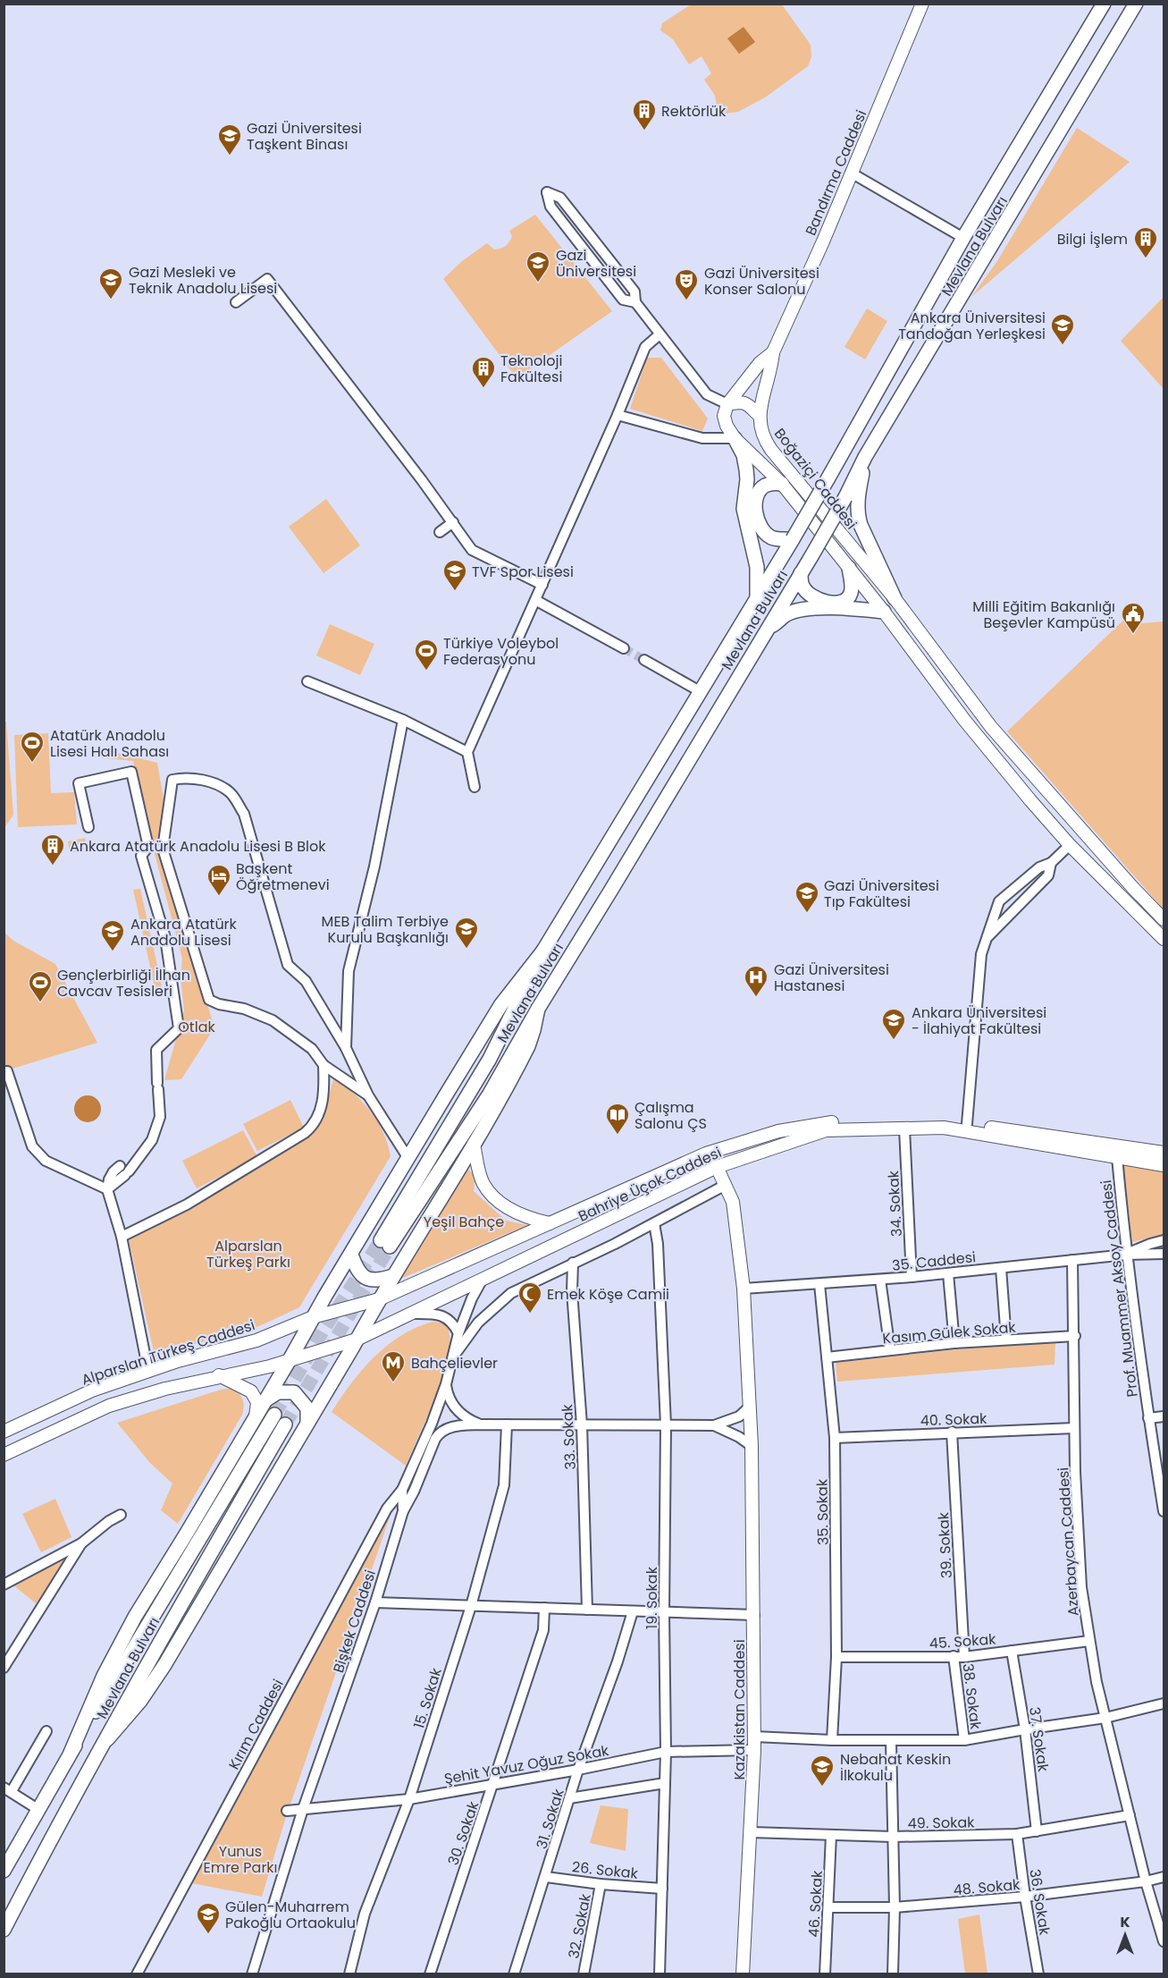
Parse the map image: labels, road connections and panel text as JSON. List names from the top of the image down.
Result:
{
  "streets": {
    "highway": ["Mevlana Bulvarı"],
    "main road": [
      "Bandırma Caddesi",
      "Boğaziçi Caddesi",
      "Bahriye Üçok Caddesi",
      "Alparslan Türkeş Caddesi",
      "Kazakistan Caddesi"
    ],
    "street": [
      "34. Sokak",
      "35. Caddesi",
      "Prof. Muammer Aksoy Caddesi",
      "Kasım Gülek Sokak",
      "40. Sokak",
      "33. Sokak",
      "35. Sokak",
      "Azerbaycan Caddesi",
      "39. Sokak",
      "19. Sokak",
      "Bişkek Caddesi",
      "45. Sokak",
      "38. Sokak",
      "15. Sokak",
      "Kırım Caddesi",
      "37. Sokak",
      "Şehit Yavuz Oğuz Sokak",
      "31. Sokak",
      "49. Sokak",
      "30. Sokak",
      "26. Sokak",
      "48. Sokak",
      "36. Sokak",
      "46. Sokak",
      "32. Sokak"
    ]
  },
  "crossings": [
    ["Bandırma Caddesi", "Boğaziçi Caddesi"],
    ["Bahriye Üçok Caddesi", "34. Sokak"],
    ["Bahriye Üçok Caddesi", "Prof. Muammer Aksoy Caddesi"],
    ["Bahriye Üçok Caddesi", "Alparslan Türkeş Caddesi"],
    ["Bahriye Üçok Caddesi", "Bişkek Caddesi"],
    ["Bahriye Üçok Caddesi", "Kazakistan Caddesi"],
    ["34. Sokak", "35. Caddesi"],
    ["35. Caddesi", "Prof. Muammer Aksoy Caddesi"],
    ["35. Caddesi", "35. Sokak"],
    ["35. Caddesi", "Azerbaycan Caddesi"],
    ["35. Caddesi", "Kazakistan Caddesi"],
    ["Kasım Gülek Sokak", "35. Sokak"],
    ["Kasım Gülek Sokak", "Azerbaycan Caddesi"],
    ["40. Sokak", "35. Sokak"],
    ["40. Sokak", "Azerbaycan Caddesi"],
    ["40. Sokak", "39. Sokak"],
    ["35. Sokak", "45. Sokak"],
    ["Azerbaycan Caddesi", "45. Sokak"],
    ["Azerbaycan Caddesi", "49. Sokak"],
    ["Azerbaycan Caddesi", "48. Sokak"],
    ["39. Sokak", "45. Sokak"],
    ["39. Sokak", "38. Sokak"],
    ["19. Sokak", "Şehit Yavuz Oğuz Sokak"],
    ["19. Sokak", "26. Sokak"],
    ["Bişkek Caddesi", "Kırım Caddesi"],
    ["Bişkek Caddesi", "Şehit Yavuz Oğuz Sokak"],
    ["45. Sokak", "38. Sokak"],
    ["45. Sokak", "37. Sokak"],
    ["15. Sokak", "Şehit Yavuz Oğuz Sokak"],
    ["Kazakistan Caddesi", "Şehit Yavuz Oğuz Sokak"],
    ["Kazakistan Caddesi", "49. Sokak"],
    ["37. Sokak", "49. Sokak"],
    ["Şehit Yavuz Oğuz Sokak", "31. Sokak"],
    ["Şehit Yavuz Oğuz Sokak", "30. Sokak"],
    ["31. Sokak", "26. Sokak"],
    ["49. Sokak", "36. Sokak"],
    ["49. Sokak", "46. Sokak"],
    ["26. Sokak", "32. Sokak"],
    ["48. Sokak", "36. Sokak"],
    ["48. Sokak", "46. Sokak"]
  ],
  "parks": [
    "Otlak",
    "Yeşil Bahçe",
    "Alparslan Türkeş Parkı",
    "Yunus Emre Parkı"
  ],
  "places": {
    "building": [
      "Rektörlük",
      "Bilgi İşlem",
      "Teknoloji Fakültesi",
      "Ankara Atatürk Anadolu Lisesi B Blok"
    ],
    "school or university": [
      "Gazi Üniversitesi Taşkent Binası",
      "Gazi Üniversitesi",
      "Gazi Mesleki ve Teknik Anadolu Lisesi",
      "Ankara Üniversitesi Tandoğan Yerleşkesi",
      "TVF Spor Lisesi",
      "Gazi Üniversitesi Tıp Fakültesi",
      "MEB Talim Terbiye Kurulu Başkanlığı",
      "Ankara Atatürk Anadolu Lisesi",
      "Ankara Üniversitesi - İlahiyat Fakültesi",
      "Nebahat Keskin İlkokulu",
      "Gülen-Muharrem Pakoğlu Ortaokulu"
    ],
    "theatre": ["Gazi Üniversitesi Konser Salonu"],
    "public building": ["Milli Eğitim Bakanlığı Beşevler Kampüsü"],
    "sports": ["Türkiye Voleybol Federasyonu", "Atatürk Anadolu Lisesi Halı Sahası", "Gençlerbirliği İlhan Cavcav Tesisleri"],
    "hotel": ["Başkent Öğretmenevi"],
    "hospital": ["Gazi Üniversitesi Hastanesi"],
    "library": ["Çalışma Salonu ÇS"],
    "mosque": ["Emek Köşe Camii"],
    "metro station": ["Bahçelievler"]
  },
  "north": "top"
}
